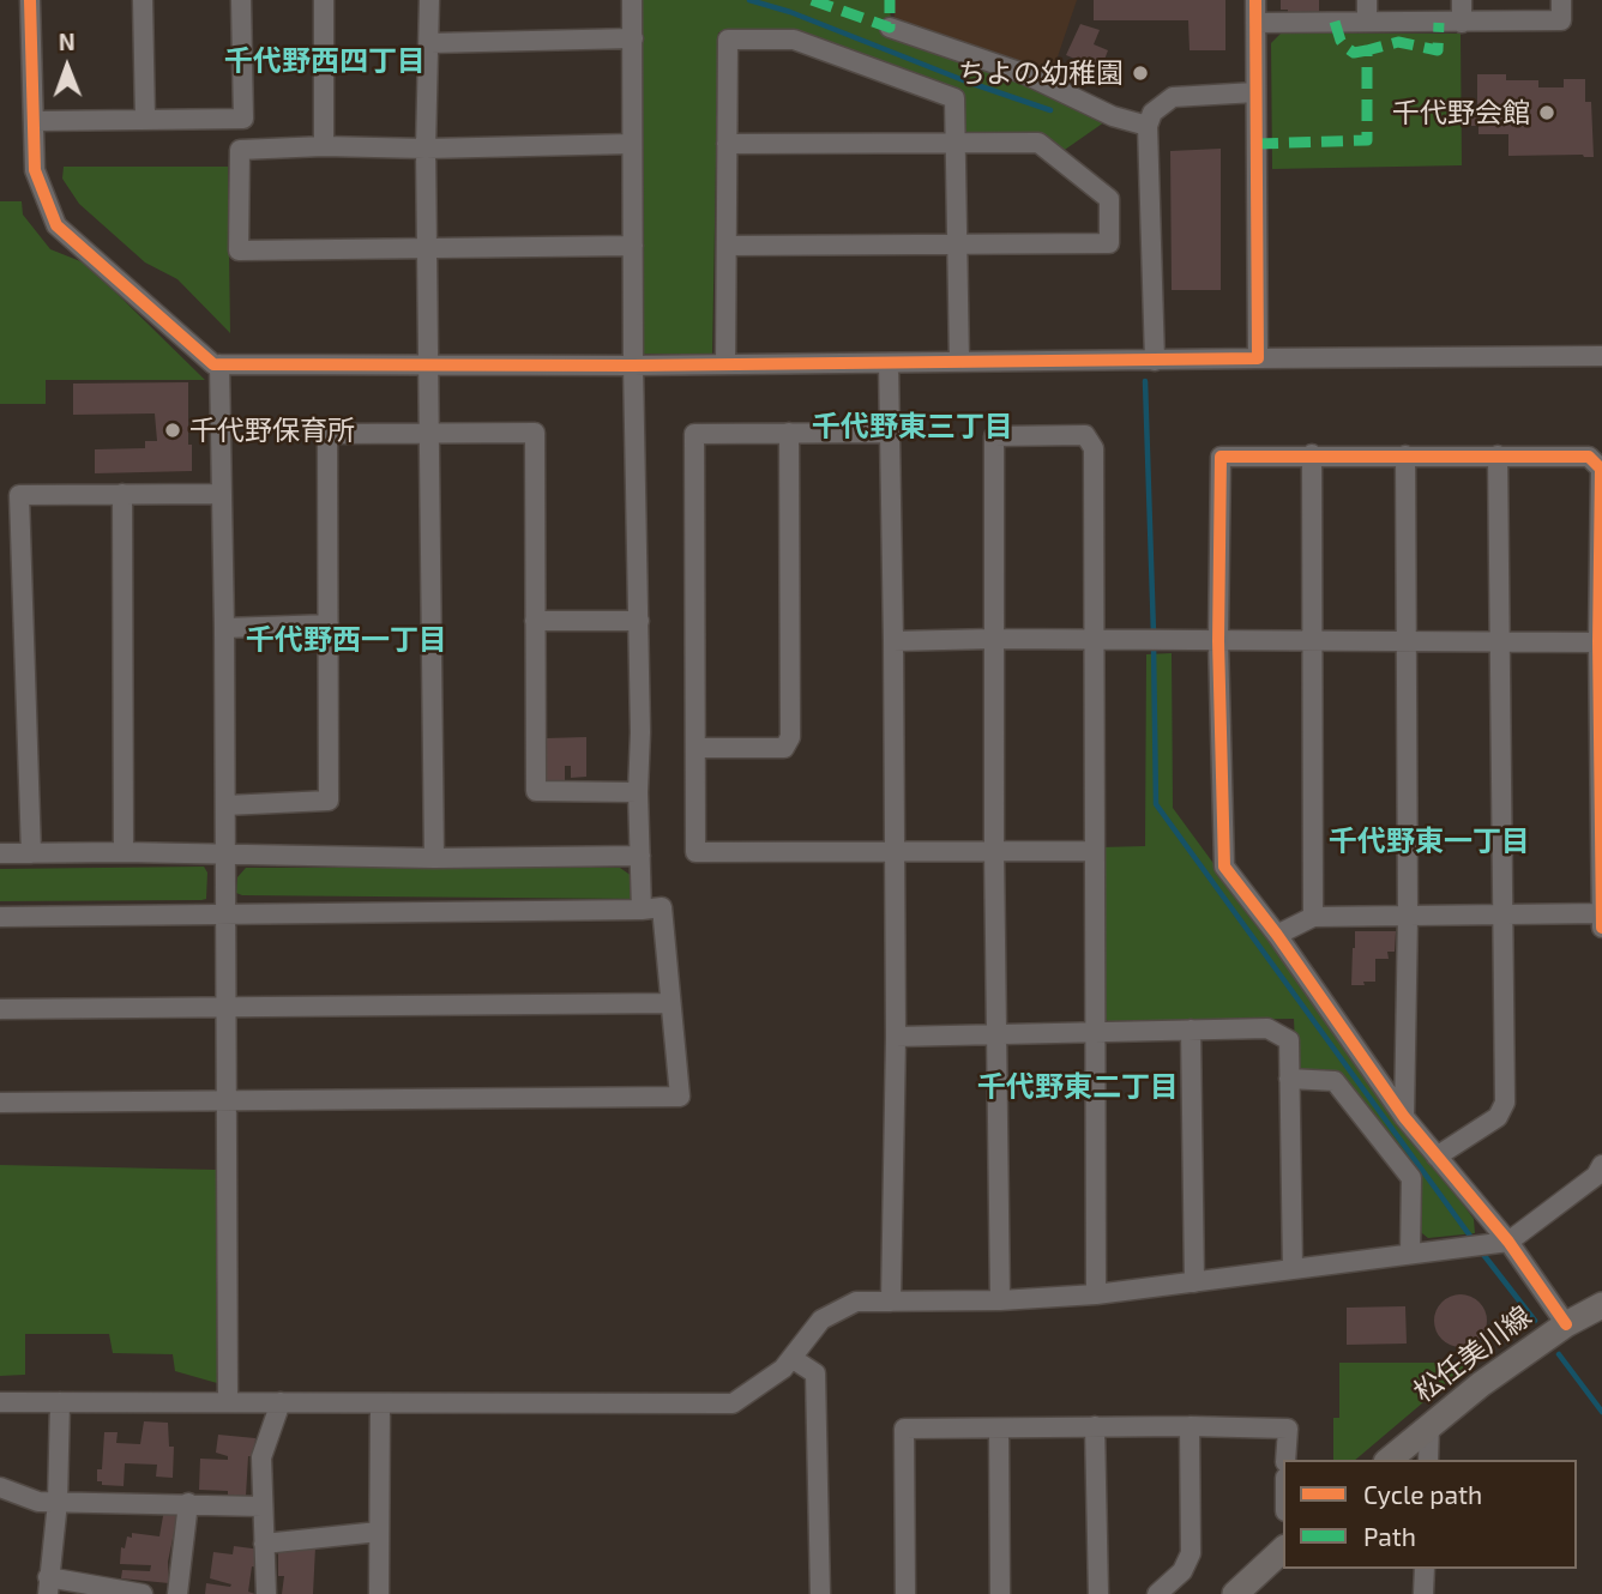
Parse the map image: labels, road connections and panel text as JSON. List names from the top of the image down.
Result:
{
  "streets": {
    "main road": ["松任美川線"]
  },
  "districts": [
    "千代野西四丁目",
    "千代野東三丁目",
    "千代野西一丁目",
    "千代野東一丁目",
    "千代野東二丁目"
  ],
  "places": ["ちよの幼稚園", "千代野会館", "千代野保育所"],
  "legend": ["Cycle path", "Path"],
  "north": "top"
}
